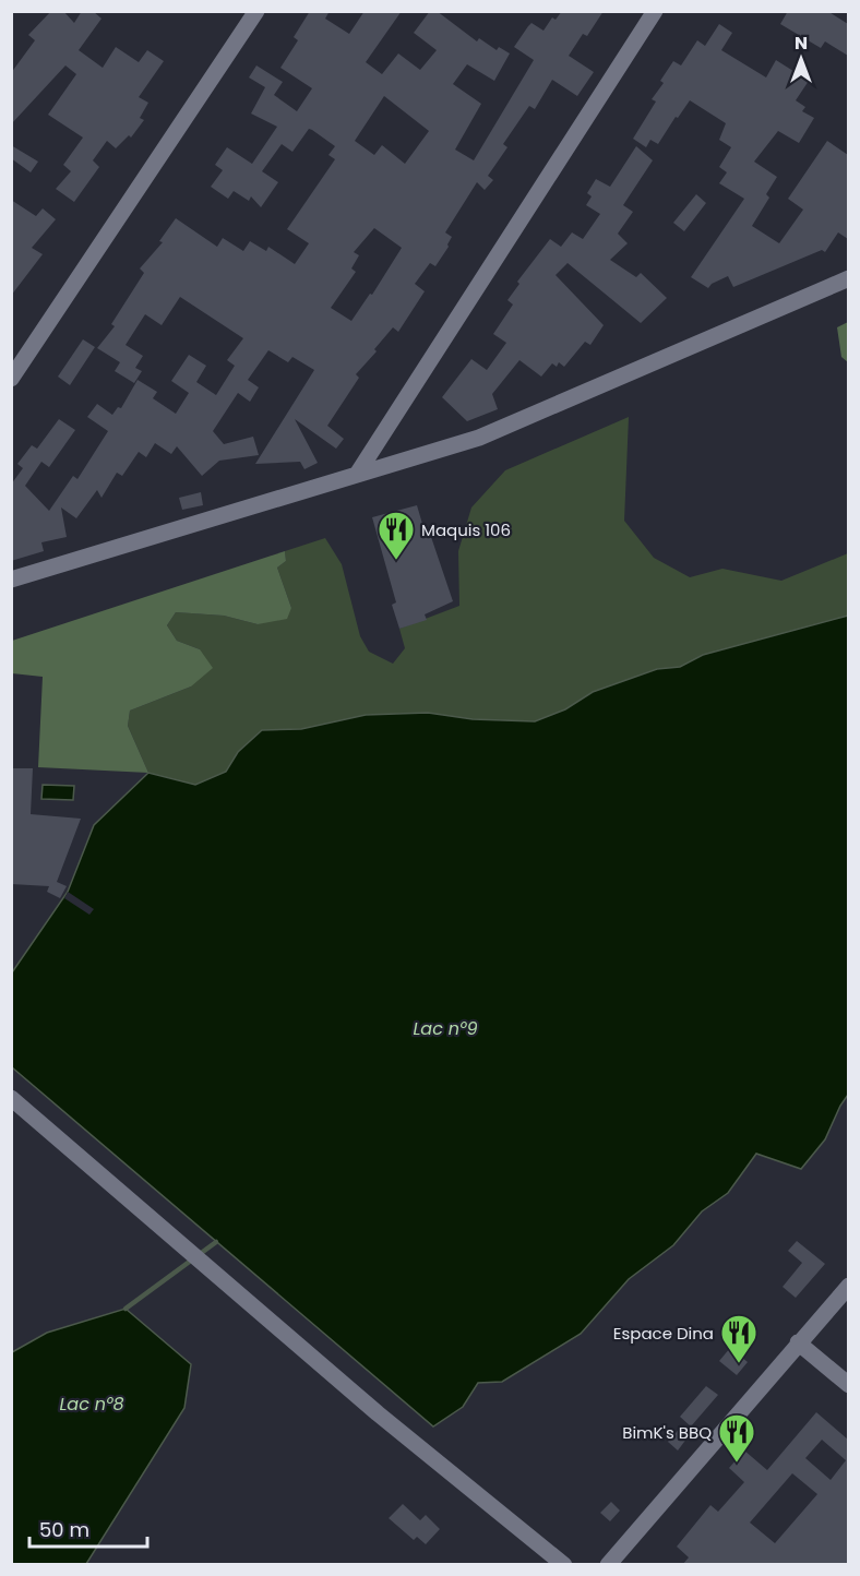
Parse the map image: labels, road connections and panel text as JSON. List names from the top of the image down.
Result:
{
  "water": ["Lac n°9", "Lac n°8"],
  "places": {
    "restaurant": ["Maquis 106", "Espace Dina", "BimK's BBQ"]
  },
  "scale_bar": "50 m",
  "north": "top"
}
